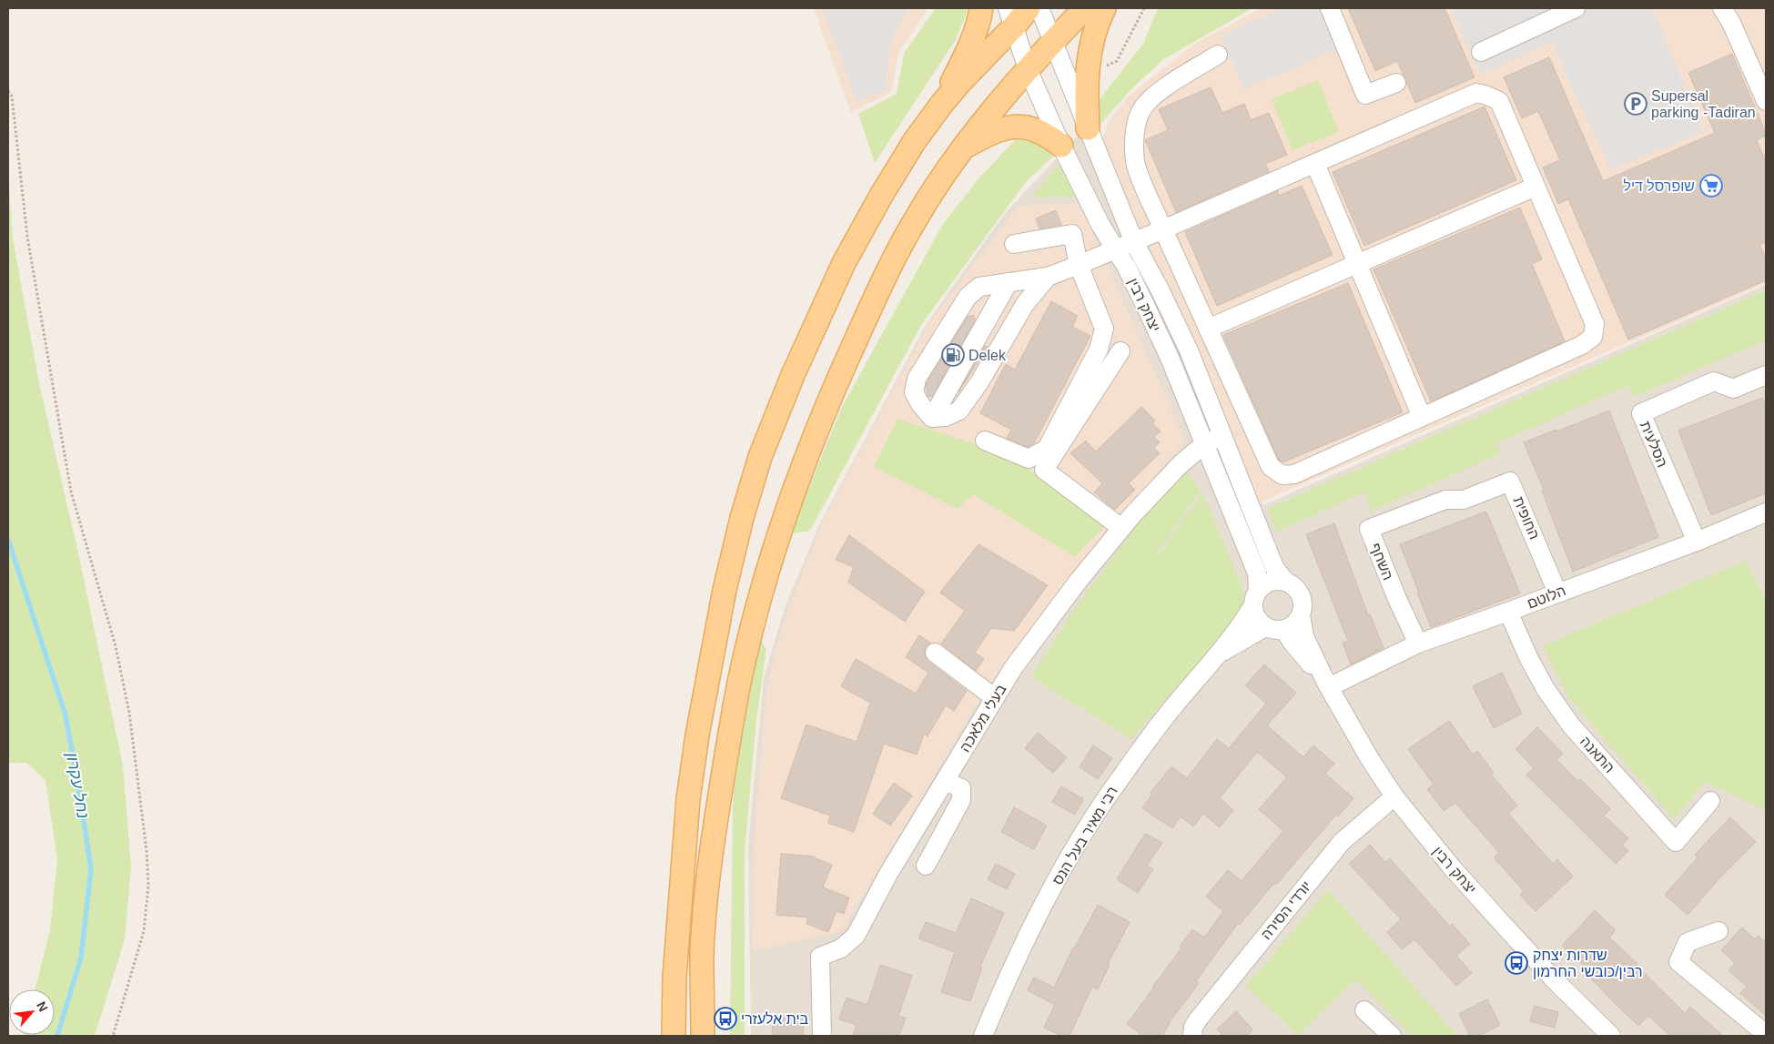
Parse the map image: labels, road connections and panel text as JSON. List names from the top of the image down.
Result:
{
  "streets": {
    "street": [
      "יצחק רבין",
      "הסלעית",
      "החופית",
      "השחף",
      "הלוטם",
      "בעלי מלאכה",
      "התאנה",
      "רבי מאיר בעל הנס",
      "יורדי הסירה"
    ]
  },
  "crossings": [
    ["יצחק רבין", "הלוטם"],
    ["יצחק רבין", "בעלי מלאכה"],
    ["יצחק רבין", "רבי מאיר בעל הנס"],
    ["יצחק רבין", "יורדי הסירה"],
    ["הסלעית", "הלוטם"],
    ["החופית", "השחף"],
    ["החופית", "הלוטם"],
    ["השחף", "הלוטם"],
    ["הלוטם", "התאנה"]
  ],
  "water": ["נחל עקרון"],
  "places": {
    "parking": ["Supersal parking -Tadiran"],
    "supermarket": ["שופרסל דיל"],
    "fuel station": ["Delek"],
    "bus stop": ["שדרות יצחק רבין/כובשי החרמון", "בית אלעזרי"]
  },
  "north": "top right"
}
